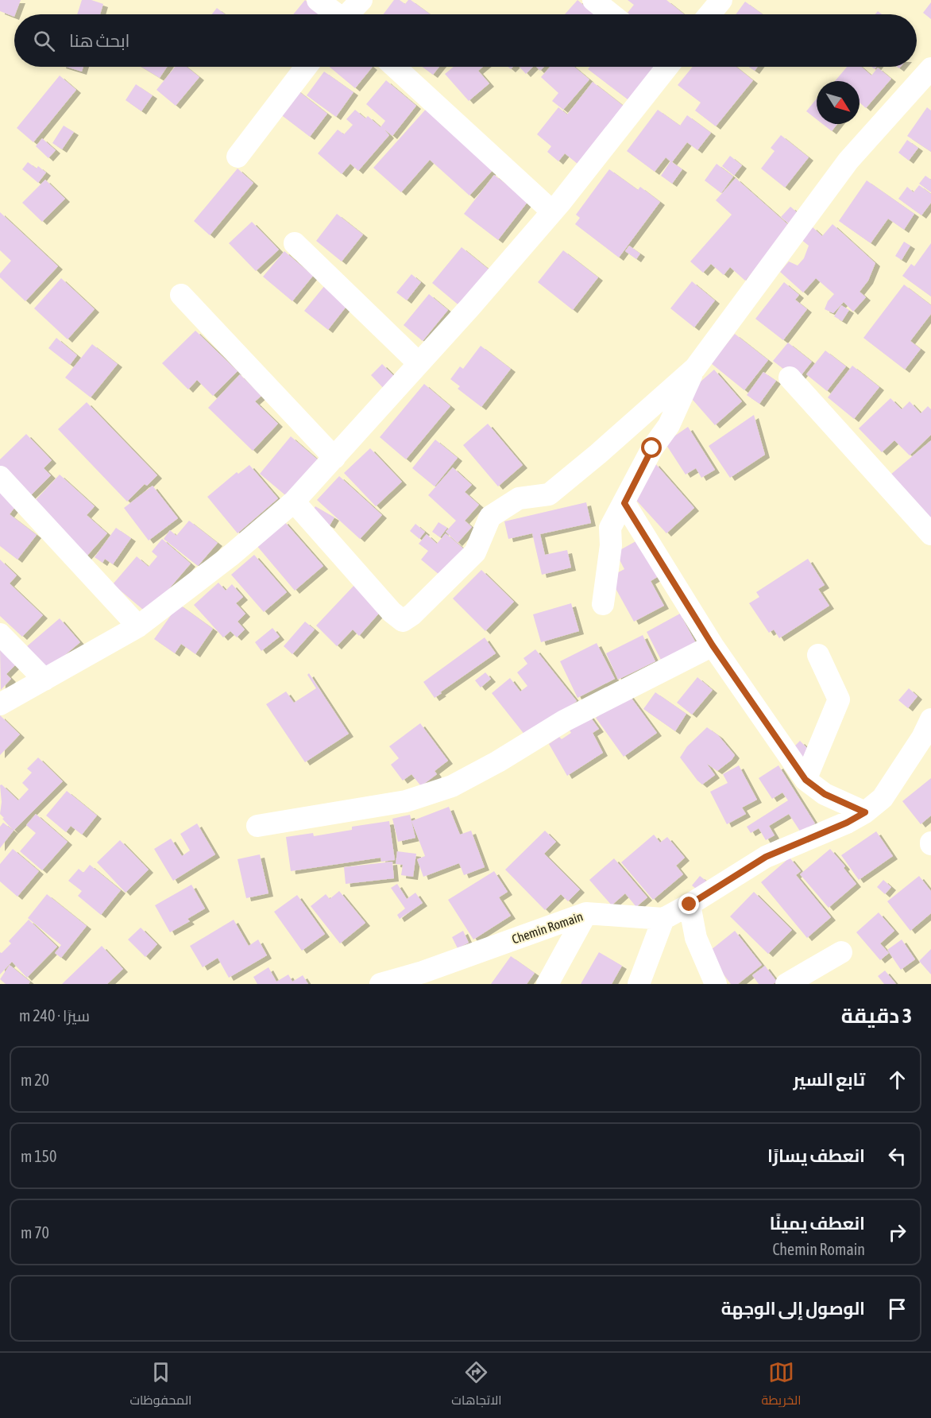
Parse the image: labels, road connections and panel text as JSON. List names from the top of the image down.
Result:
{
  "streets": {
    "street": ["Chemin Romain"]
  },
  "north": "bottom right",
  "page": {
    "search": "ابحث هنا",
    "heading": ["3 دقيقة", "سيرًا · 240 m"],
    "list": [
      ["تابع السير", "20 m"],
      ["انعطف يسارًا", "150 m"],
      ["انعطف يمينًا", "Chemin Romain", "70 m"],
      "الوصول إلى الوجهة"
    ],
    "nav": ["الخريطة", "الاتجاهات", "المحفوظات"]
  }
}
